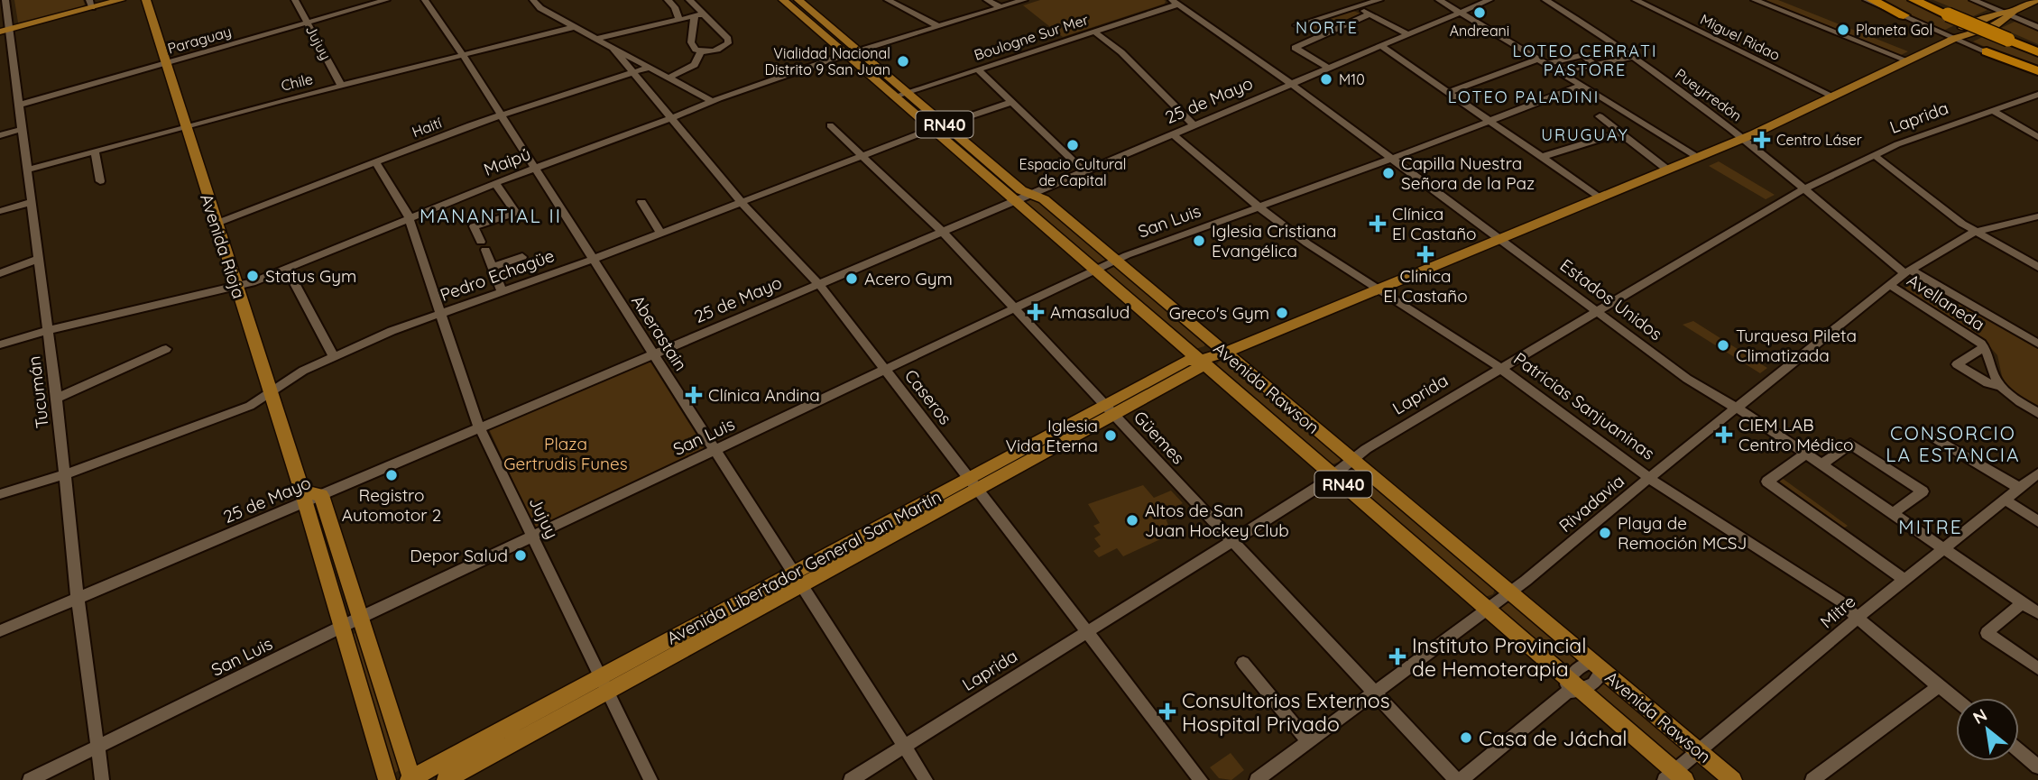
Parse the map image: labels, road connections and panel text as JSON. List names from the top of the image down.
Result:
{
  "streets": {
    "main road": [
      "RN40",
      "Avenida Rioja",
      "Avenida Rawson",
      "Avenida Libertador General San Martín"
    ],
    "street": [
      "Boulogne Sur Mer",
      "Miguel Ridao",
      "Paraguay",
      "Jujuy",
      "Chile",
      "Pueyrredón",
      "25 de Mayo",
      "Laprida",
      "Haití",
      "Maipú",
      "San Luis",
      "Pedro Echagüe",
      "Estados Unidos",
      "Avellaneda",
      "Aberastain",
      "Tucumán",
      "Caseros",
      "Patricias Sanjuaninas",
      "Güemes",
      "Rivadavia",
      "Mitre"
    ]
  },
  "crossings": [
    ["Boulogne Sur Mer", "Estados Unidos"],
    ["Boulogne Sur Mer", "Avenida Rawson"],
    ["Miguel Ridao", "Avenida Libertador General San Martín"],
    ["Paraguay", "Jujuy"],
    ["Paraguay", "Avenida Rioja"],
    ["Paraguay", "Tucumán"],
    ["Jujuy", "Chile"],
    ["Jujuy", "25 de Mayo"],
    ["Jujuy", "Haití"],
    ["Jujuy", "Maipú"],
    ["Jujuy", "San Luis"],
    ["Jujuy", "Pedro Echagüe"],
    ["Jujuy", "Avenida Libertador General San Martín"],
    ["Chile", "Avenida Rioja"],
    ["Chile", "Aberastain"],
    ["Chile", "Tucumán"],
    ["Chile", "Caseros"],
    ["Pueyrredón", "Laprida"],
    ["Pueyrredón", "Rivadavia"],
    ["Pueyrredón", "Avenida Libertador General San Martín"],
    ["25 de Mayo", "Avenida Rioja"],
    ["25 de Mayo", "Estados Unidos"],
    ["25 de Mayo", "Aberastain"],
    ["25 de Mayo", "Avenida Rawson"],
    ["25 de Mayo", "Tucumán"],
    ["25 de Mayo", "Caseros"],
    ["25 de Mayo", "Patricias Sanjuaninas"],
    ["25 de Mayo", "Güemes"],
    ["Laprida", "Estados Unidos"],
    ["Laprida", "Aberastain"],
    ["Laprida", "Avenida Rawson"],
    ["Laprida", "Caseros"],
    ["Laprida", "Patricias Sanjuaninas"],
    ["Laprida", "Güemes"],
    ["Haití", "Avenida Rioja"],
    ["Haití", "Aberastain"],
    ["Haití", "Caseros"],
    ["Maipú", "Avenida Rioja"],
    ["Maipú", "Aberastain"],
    ["Maipú", "Avenida Rawson"],
    ["Maipú", "Tucumán"],
    ["Maipú", "Caseros"],
    ["San Luis", "Avenida Rioja"],
    ["San Luis", "Estados Unidos"],
    ["San Luis", "Aberastain"],
    ["San Luis", "Avenida Rawson"],
    ["San Luis", "Tucumán"],
    ["San Luis", "Caseros"],
    ["San Luis", "Patricias Sanjuaninas"],
    ["San Luis", "Güemes"],
    ["Avenida Rioja", "Pedro Echagüe"],
    ["Pedro Echagüe", "Aberastain"],
    ["Pedro Echagüe", "Avenida Rawson"],
    ["Pedro Echagüe", "Tucumán"],
    ["Pedro Echagüe", "Caseros"],
    ["Pedro Echagüe", "Güemes"],
    ["Estados Unidos", "Rivadavia"],
    ["Estados Unidos", "Avenida Libertador General San Martín"],
    ["Estados Unidos", "Mitre"],
    ["Avellaneda", "Rivadavia"],
    ["Aberastain", "Avenida Libertador General San Martín"],
    ["Avenida Rawson", "Rivadavia"],
    ["Avenida Rawson", "Avenida Libertador General San Martín"],
    ["Avenida Rawson", "Mitre"],
    ["Caseros", "Avenida Libertador General San Martín"],
    ["Patricias Sanjuaninas", "Rivadavia"],
    ["Patricias Sanjuaninas", "Avenida Libertador General San Martín"],
    ["Patricias Sanjuaninas", "Mitre"],
    ["Güemes", "Rivadavia"],
    ["Güemes", "Avenida Libertador General San Martín"]
  ],
  "districts": [
    "NORTE",
    "LOTEO CERRATI PASTORE",
    "LOTEO PALADINI",
    "URUGUAY",
    "MANANTIAL II",
    "CONSORCIO LA ESTANCIA",
    "MITRE"
  ],
  "parks": ["Plaza Gertrudis Funes"],
  "places": {
    "other": [
      "Andreani",
      "Planeta Gol",
      "Vialidad Nacional Distrito 9 San Juan",
      "M10",
      "Espacio Cultural de Capital",
      "Capilla Nuestra Señora de la Paz",
      "Iglesia Cristiana Evangélica",
      "Status Gym",
      "Acero Gym",
      "Greco's Gym",
      "Turquesa Pileta Climatizada",
      "Iglesia Vida Eterna",
      "Registro Automotor 2",
      "Altos de San Juan Hockey Club",
      "Playa de Remoción MCSJ",
      "Depor Salud",
      "Casa de Jáchal"
    ],
    "health": [
      "Centro Láser",
      "Clínica El Castaño",
      "Clinica El Castaño",
      "Amasalud",
      "Clínica Andina",
      "CIEM LAB Centro Médico",
      "Instituto Provincial de Hemoterapia",
      "Consultorios Externos Hospital Privado"
    ]
  },
  "north": "top left"
}
